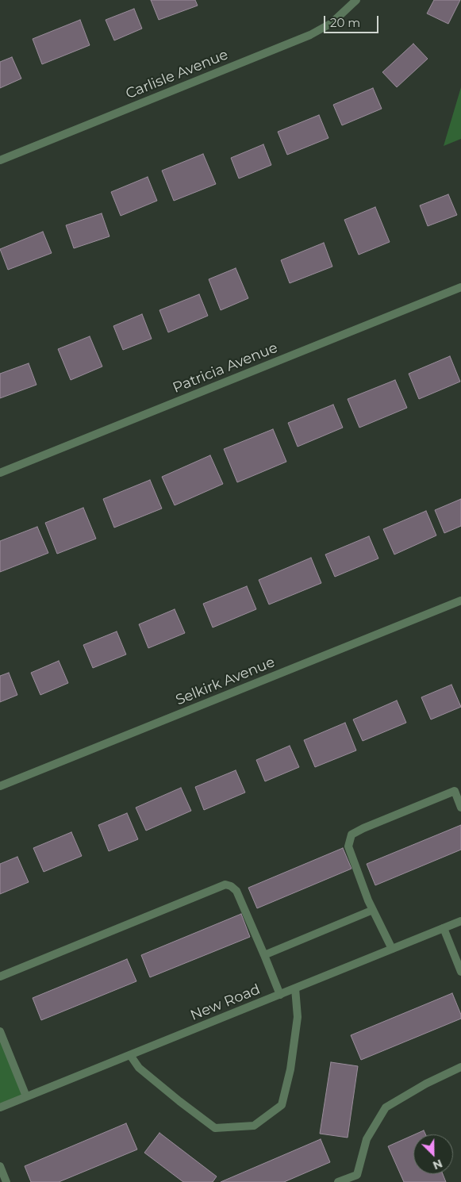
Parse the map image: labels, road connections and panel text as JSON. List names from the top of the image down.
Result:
{
  "streets": {
    "street": [
      "Carlisle Avenue",
      "Patricia Avenue",
      "Selkirk Avenue",
      "New Road"
    ]
  },
  "scale_bar": "20 m",
  "north": "bottom right"
}
